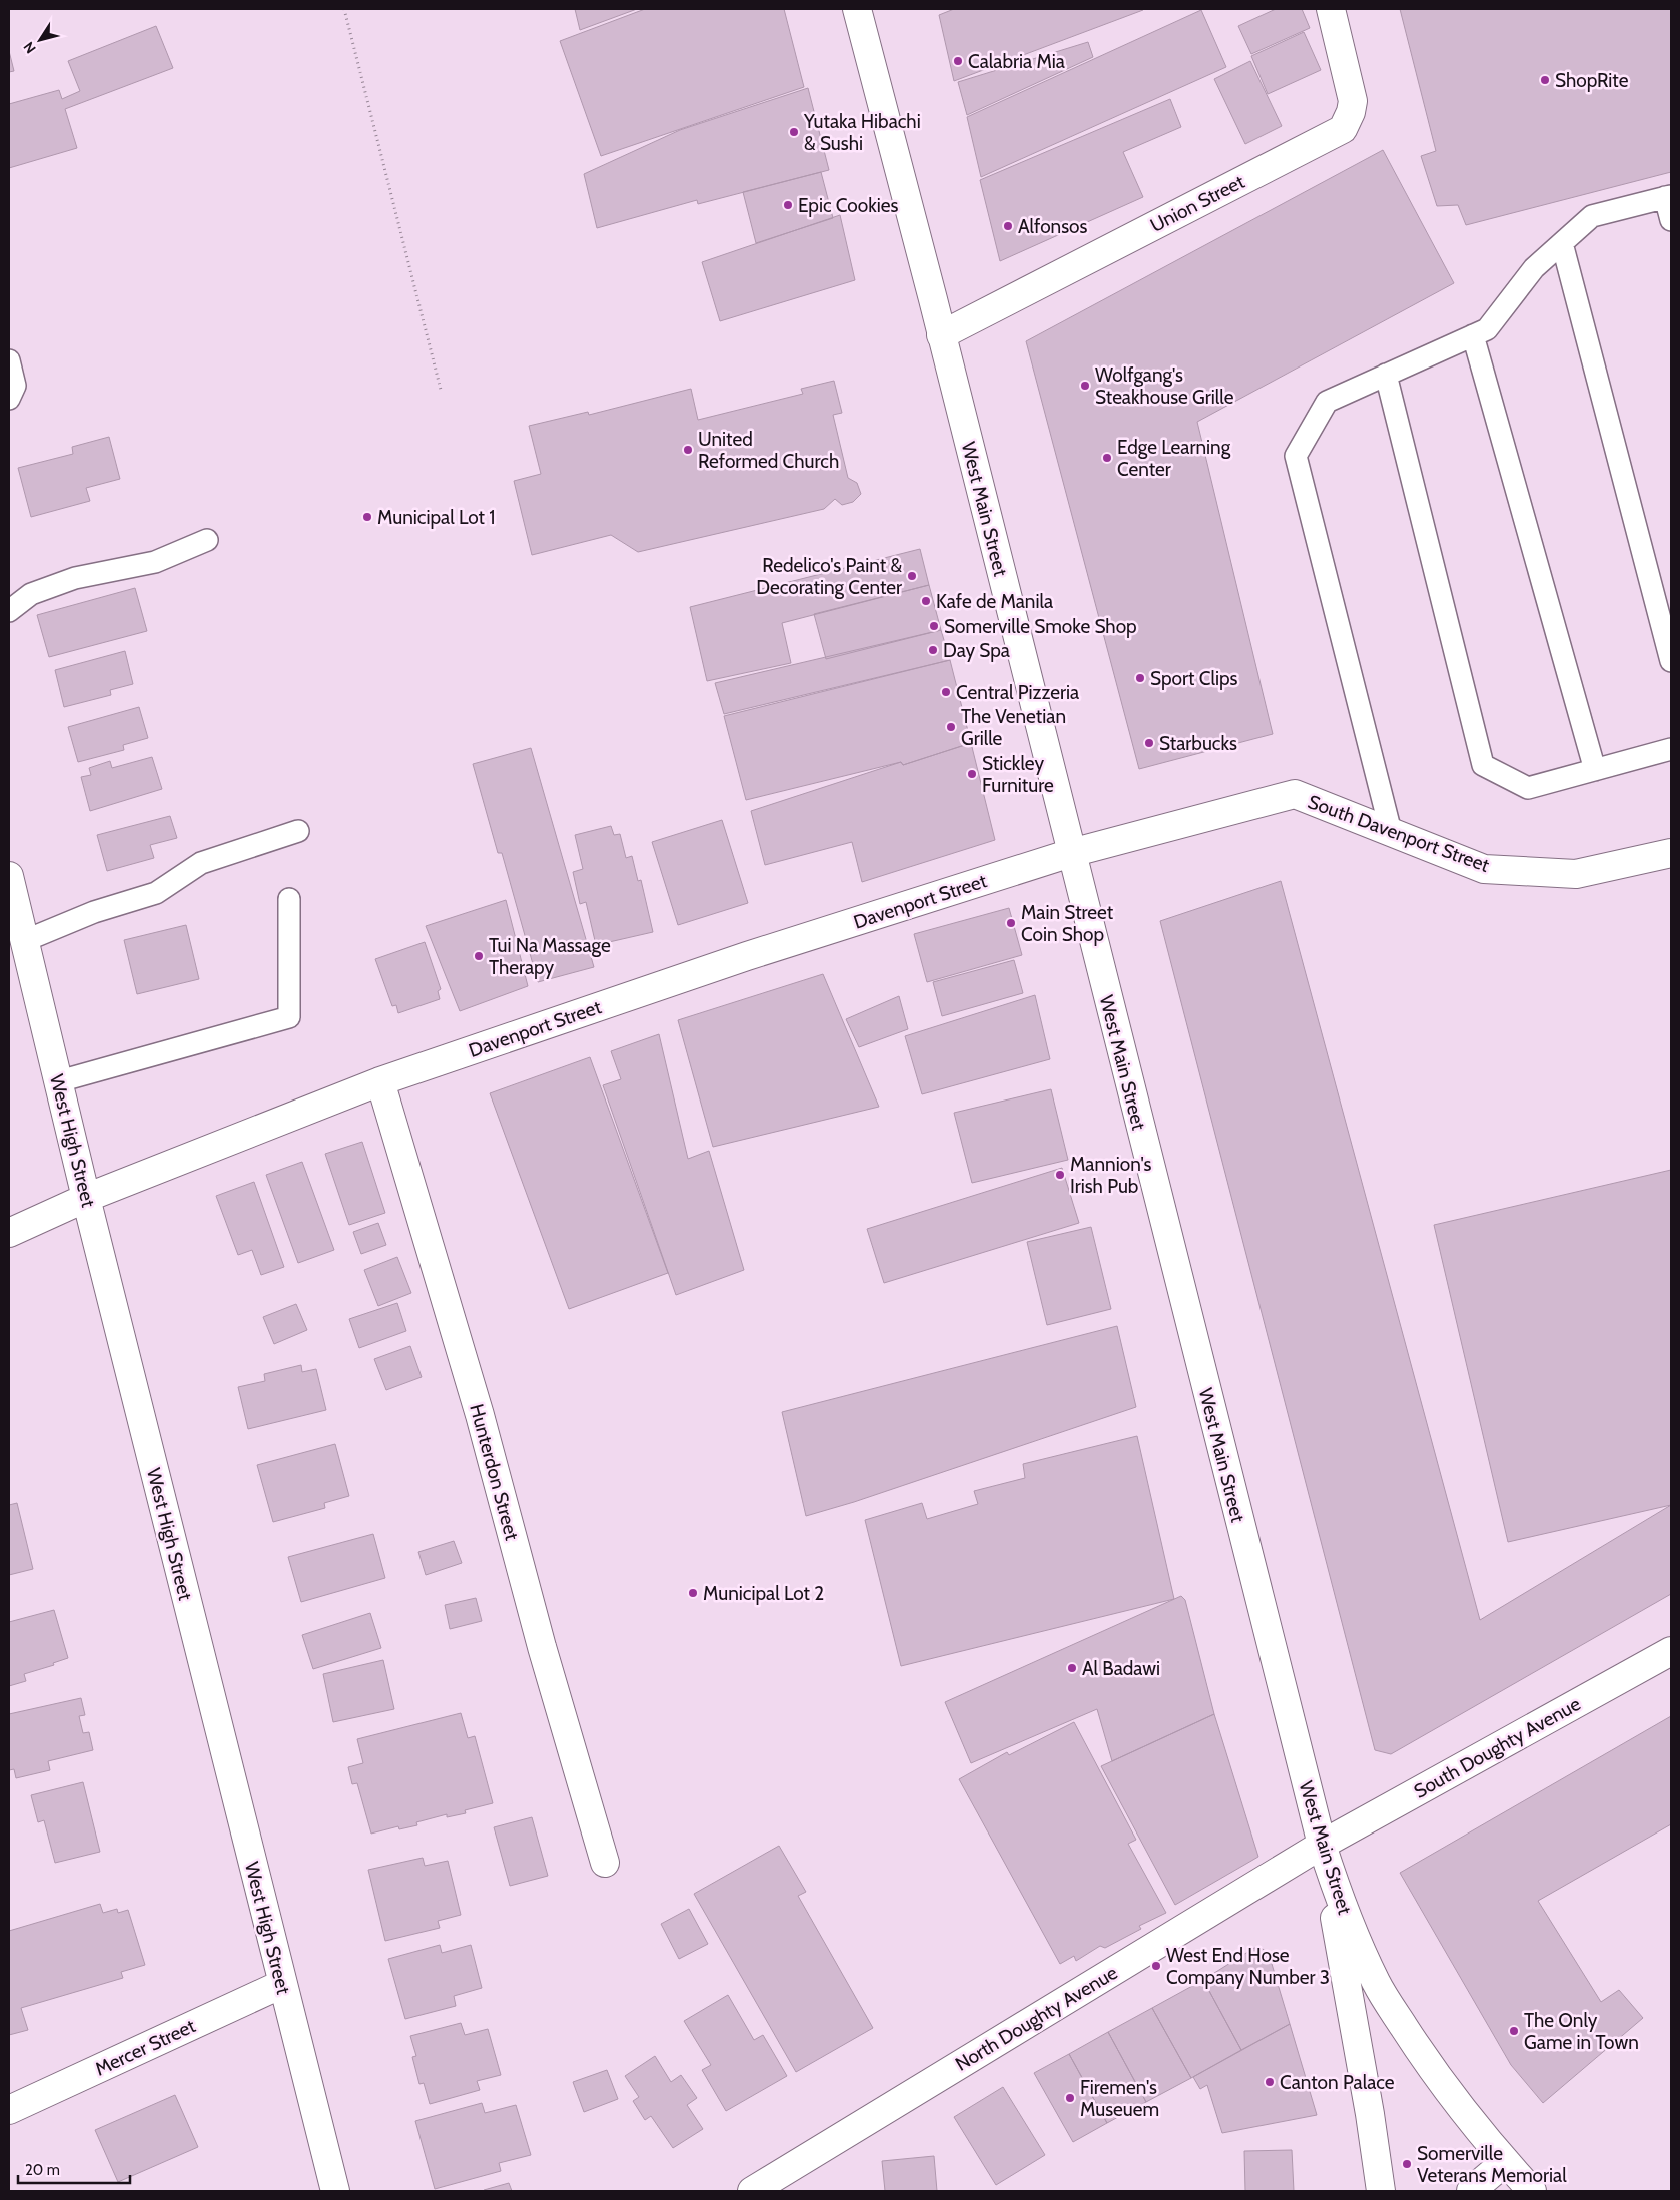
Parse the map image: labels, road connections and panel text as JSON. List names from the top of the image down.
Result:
{
  "streets": {
    "street": [
      "Union Street",
      "West Main Street",
      "South Davenport Street",
      "Davenport Street",
      "West High Street",
      "Hunterdon Street",
      "South Doughty Avenue",
      "North Doughty Avenue",
      "Mercer Street"
    ]
  },
  "crossings": [
    ["Union Street", "West Main Street"],
    ["West Main Street", "South Davenport Street"],
    ["West Main Street", "Davenport Street"],
    ["West Main Street", "South Doughty Avenue"],
    ["West Main Street", "North Doughty Avenue"],
    ["South Davenport Street", "Davenport Street"],
    ["Davenport Street", "West High Street"],
    ["Davenport Street", "Hunterdon Street"],
    ["West High Street", "Mercer Street"],
    ["South Doughty Avenue", "North Doughty Avenue"]
  ],
  "places": [
    "Calabria Mia",
    "ShopRite",
    "Yutaka Hibachi & Sushi",
    "Epic Cookies",
    "Alfonsos",
    "Wolfgang's Steakhouse Grille",
    "United Reformed Church",
    "Edge Learning Center",
    "Municipal Lot 1",
    "Redelico's Paint & Decorating Center",
    "Kafe de Manila",
    "Somerville Smoke Shop",
    "Day Spa",
    "Sport Clips",
    "Central Pizzeria",
    "The Venetian Grille",
    "Starbucks",
    "Stickley Furniture",
    "Main Street Coin Shop",
    "Tui Na Massage Therapy",
    "Mannion's Irish Pub",
    "Municipal Lot 2",
    "Al Badawi",
    "West End Hose Company Number 3",
    "The Only Game in Town",
    "Canton Palace",
    "Firemen's Museuem",
    "Somerville Veterans Memorial"
  ],
  "scale_bar": "20 m",
  "north": "bottom left"
}
